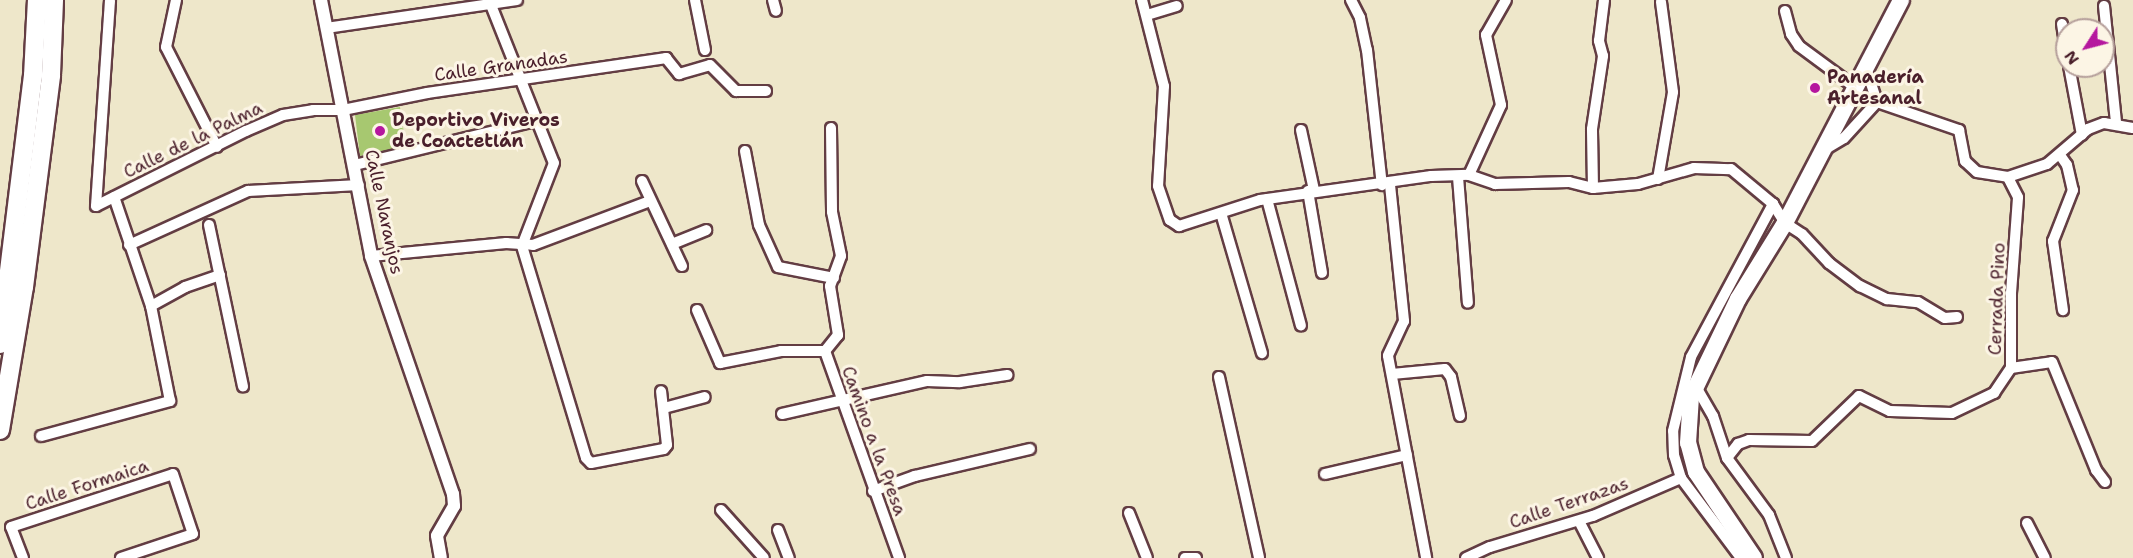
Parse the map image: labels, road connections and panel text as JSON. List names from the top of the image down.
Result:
{
  "streets": {
    "street": [
      "Calle Granadas",
      "Calle de la Palma",
      "Calle Naranjos",
      "Cerrada Pino",
      "Camino a la Presa",
      "Calle Formaica",
      "Calle Terrazas"
    ]
  },
  "crossings": [
    ["Calle Granadas", "Calle de la Palma"],
    ["Calle Granadas", "Calle Naranjos"],
    ["Calle de la Palma", "Calle Naranjos"]
  ],
  "places": ["Panadería Artesanal", "Deportivo Viveros de Coactetlán"],
  "north": "bottom left"
}
